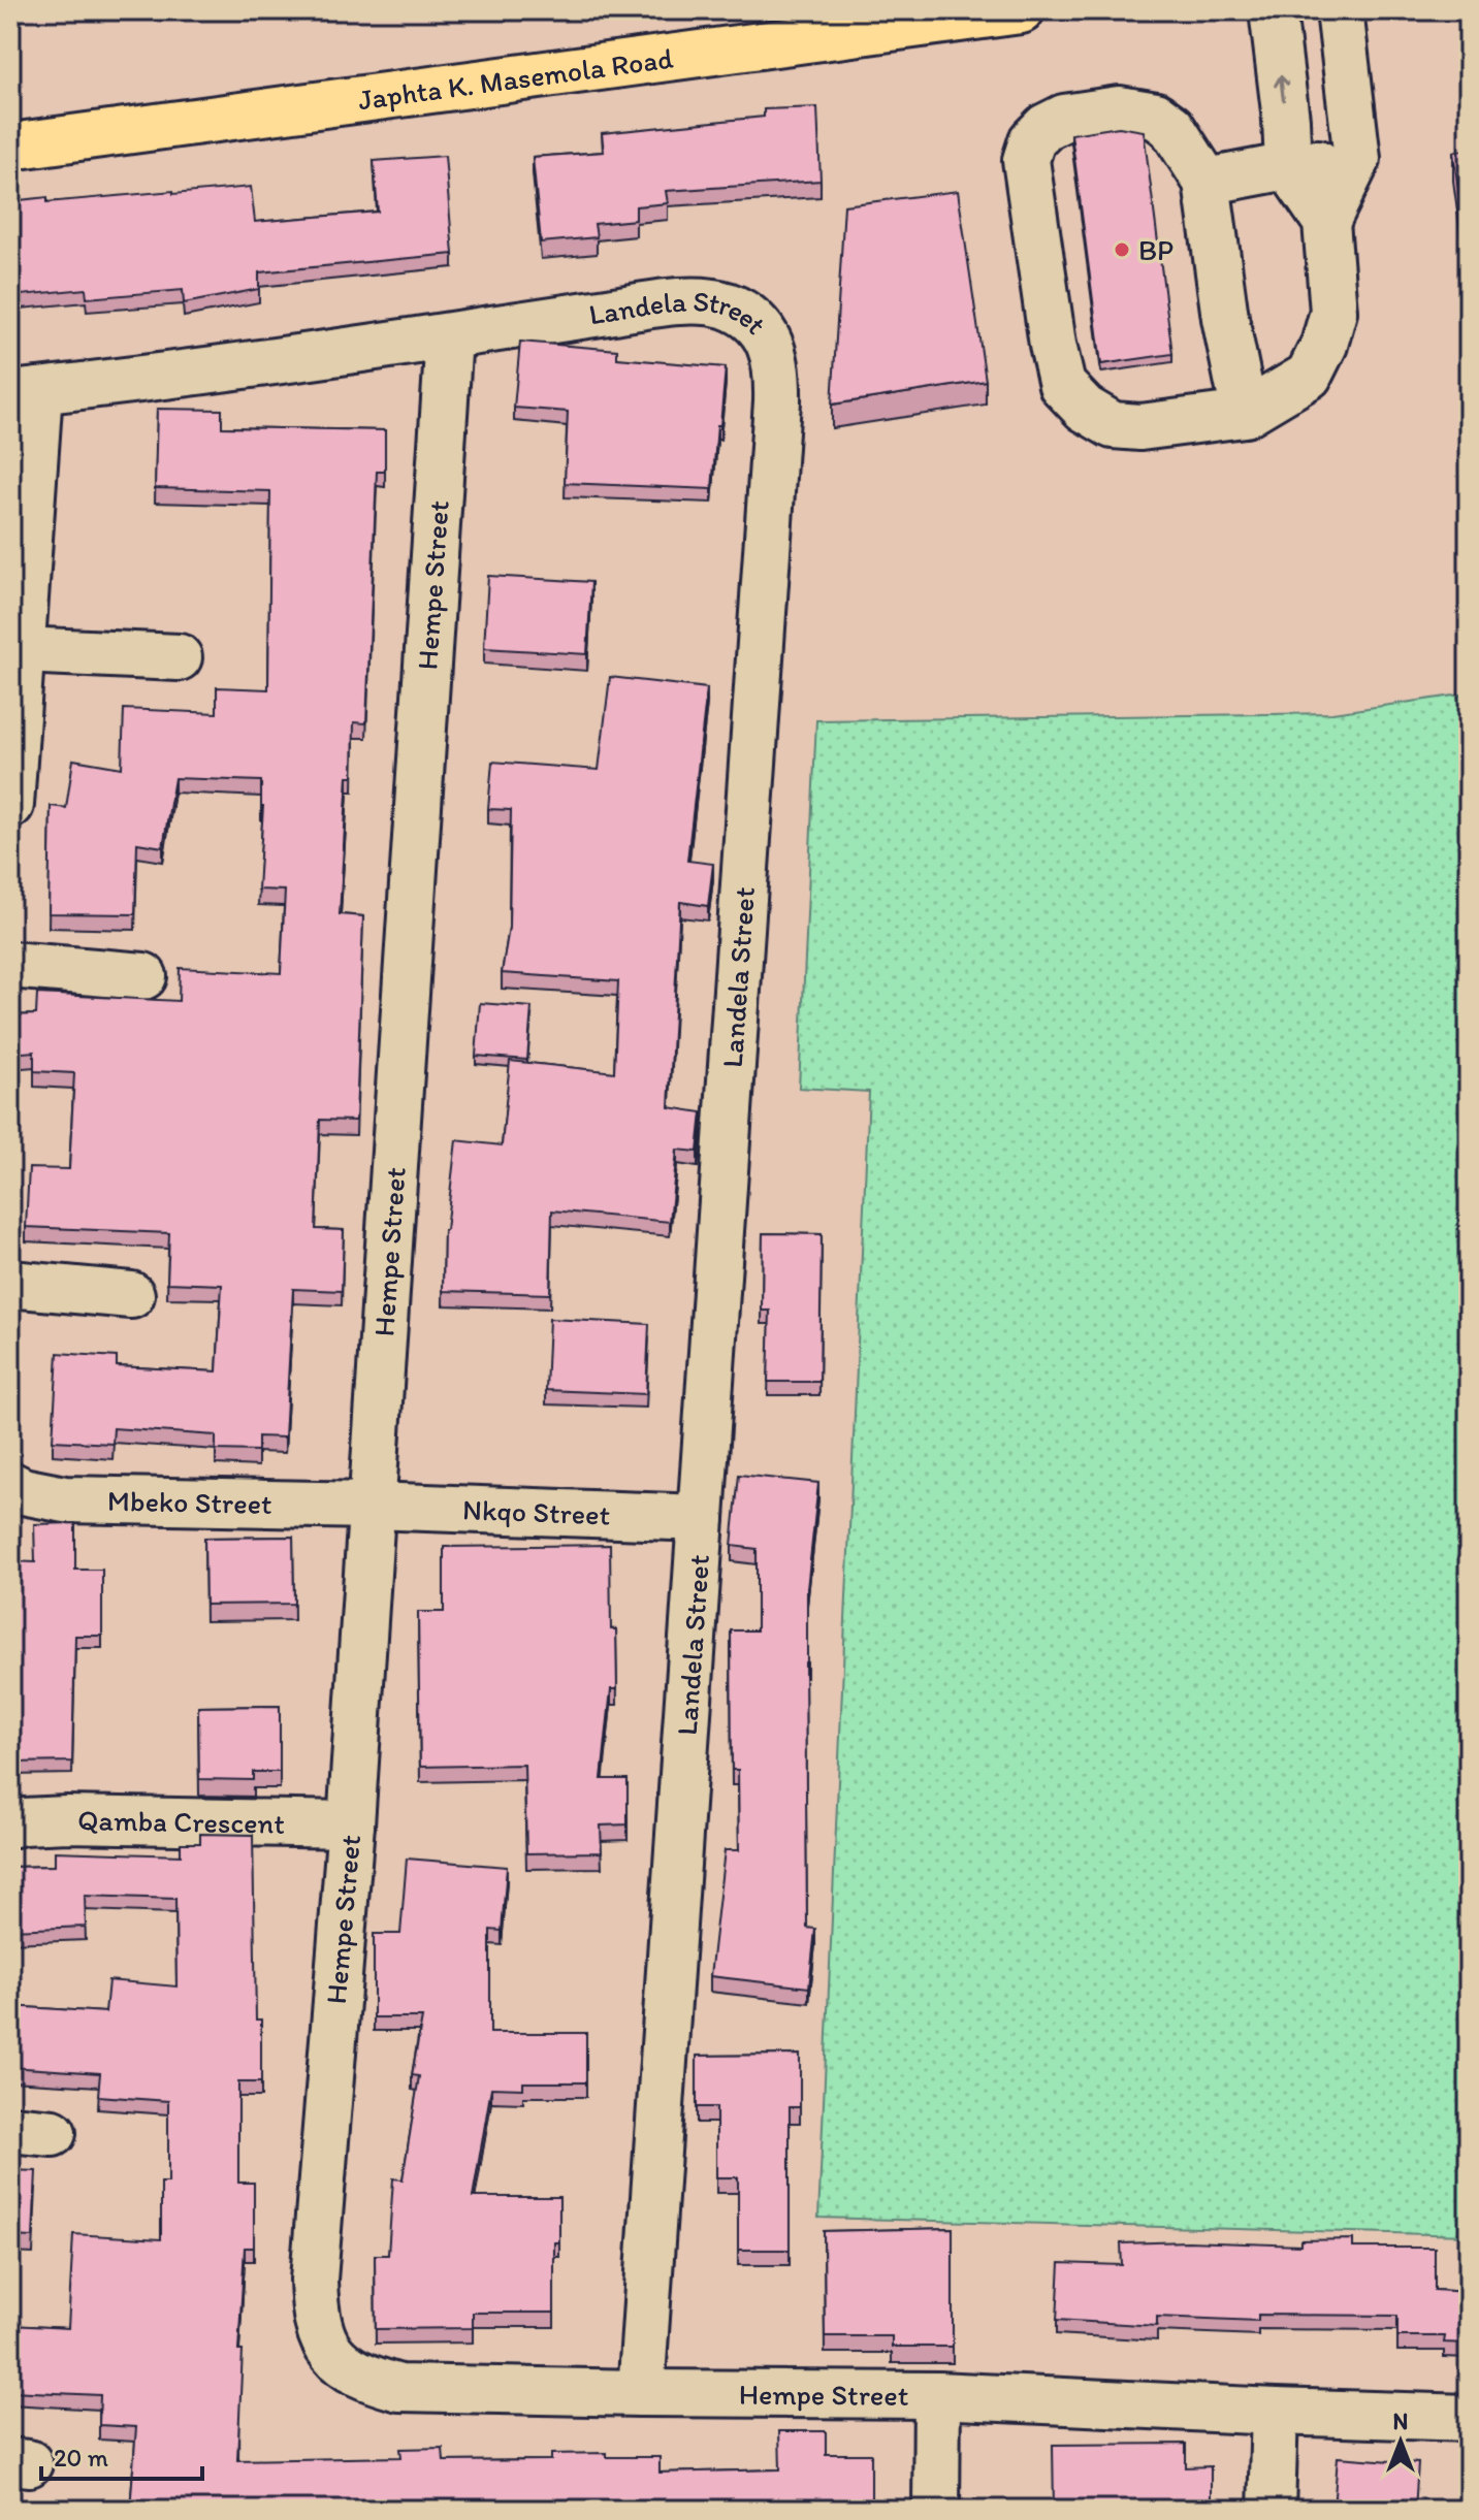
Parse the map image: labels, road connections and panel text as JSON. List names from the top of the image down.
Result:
{
  "streets": {
    "main road": ["Japhta K. Masemola Road"],
    "street": [
      "Landela Street",
      "Hempe Street",
      "Mbeko Street",
      "Nkqo Street",
      "Qamba Crescent"
    ]
  },
  "crossings": [
    ["Landela Street", "Hempe Street"],
    ["Landela Street", "Nkqo Street"],
    ["Hempe Street", "Mbeko Street"],
    ["Hempe Street", "Nkqo Street"],
    ["Hempe Street", "Qamba Crescent"],
    ["Mbeko Street", "Nkqo Street"]
  ],
  "places": ["BP"],
  "scale_bar": "20 m",
  "north": "top"
}
